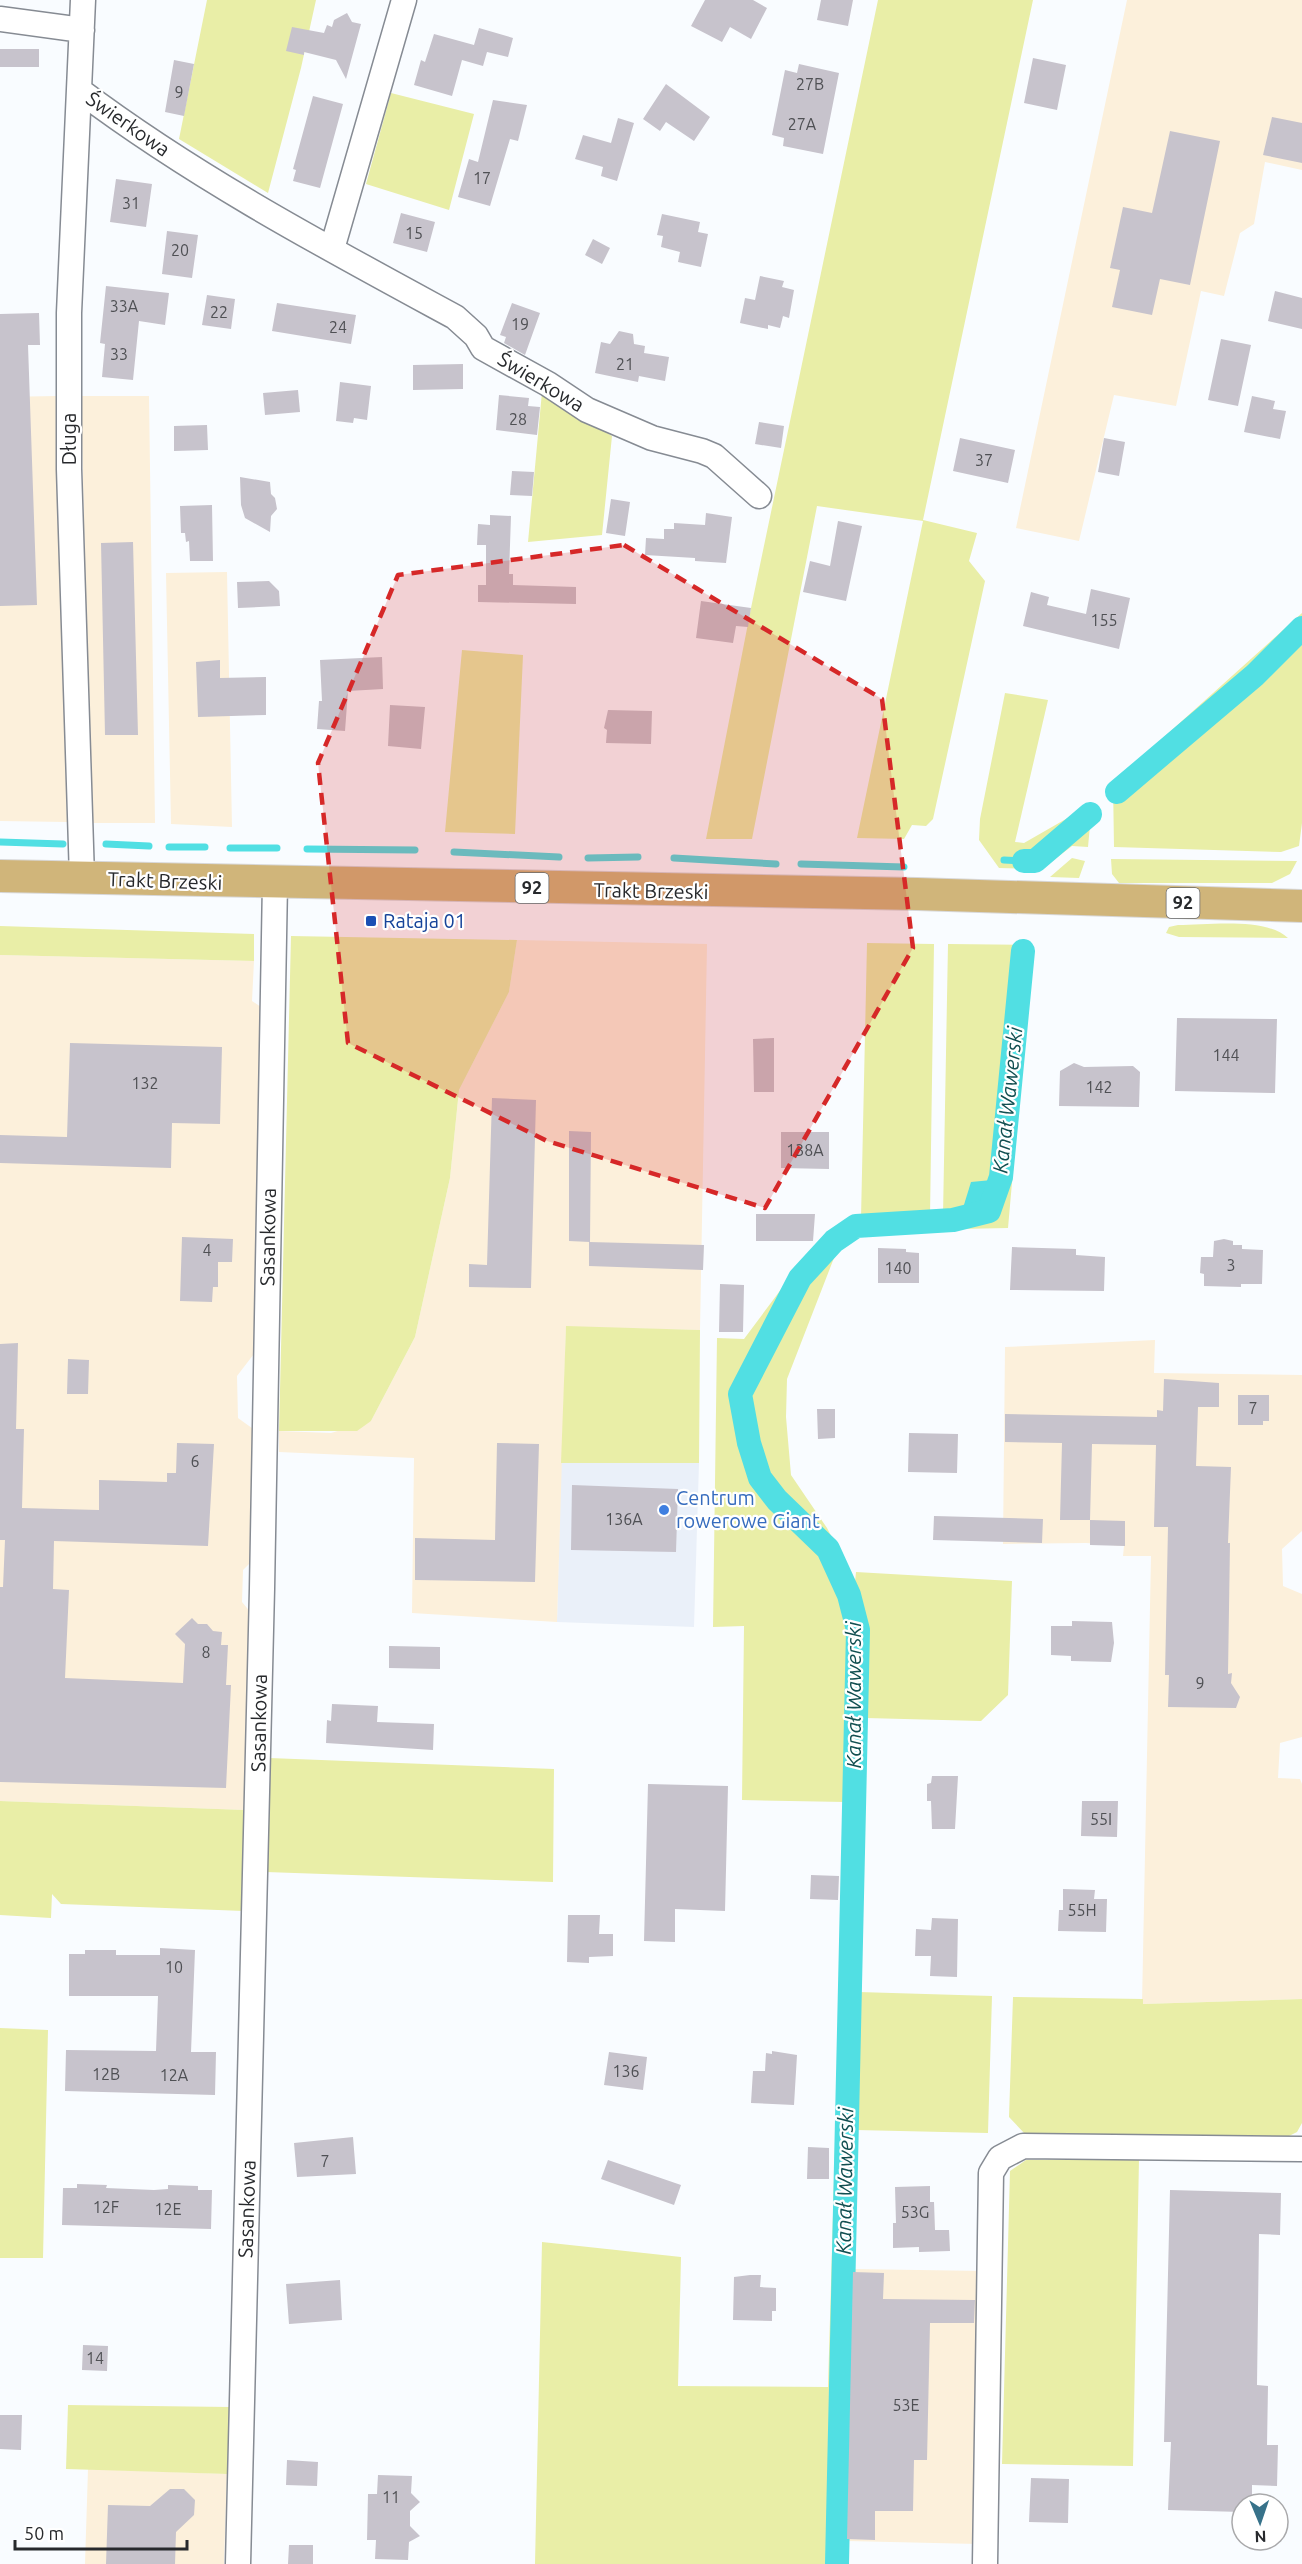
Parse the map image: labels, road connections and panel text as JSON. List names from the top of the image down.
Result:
{
  "streets": {
    "main road": ["Trakt Brzeski", "92"],
    "street": ["Świerkowa", "Długa", "Sasankowa"]
  },
  "crossings": [
    ["Świerkowa", "Długa"],
    ["Długa", "Trakt Brzeski"],
    ["Trakt Brzeski", "Sasankowa"]
  ],
  "water": ["Kanał Wawerski"],
  "places": {
    "transit": ["Rataja 01"],
    "other": ["Centrum rowerowe Giant"]
  },
  "house_numbers": [
    "27B",
    "9",
    "27A",
    "17",
    "31",
    "15",
    "20",
    "33A",
    "22",
    "19",
    "24",
    "33",
    "21",
    "28",
    "37",
    "155",
    "144",
    "132",
    "142",
    "138A",
    "4",
    "3",
    "140",
    "7",
    "6",
    "136A",
    "8",
    "9",
    "55I",
    "55H",
    "10",
    "136",
    "12B",
    "12A",
    "7",
    "12F",
    "12E",
    "53G",
    "14",
    "53E",
    "11"
  ],
  "scale_bar": "50 m",
  "north": "bottom"
}
